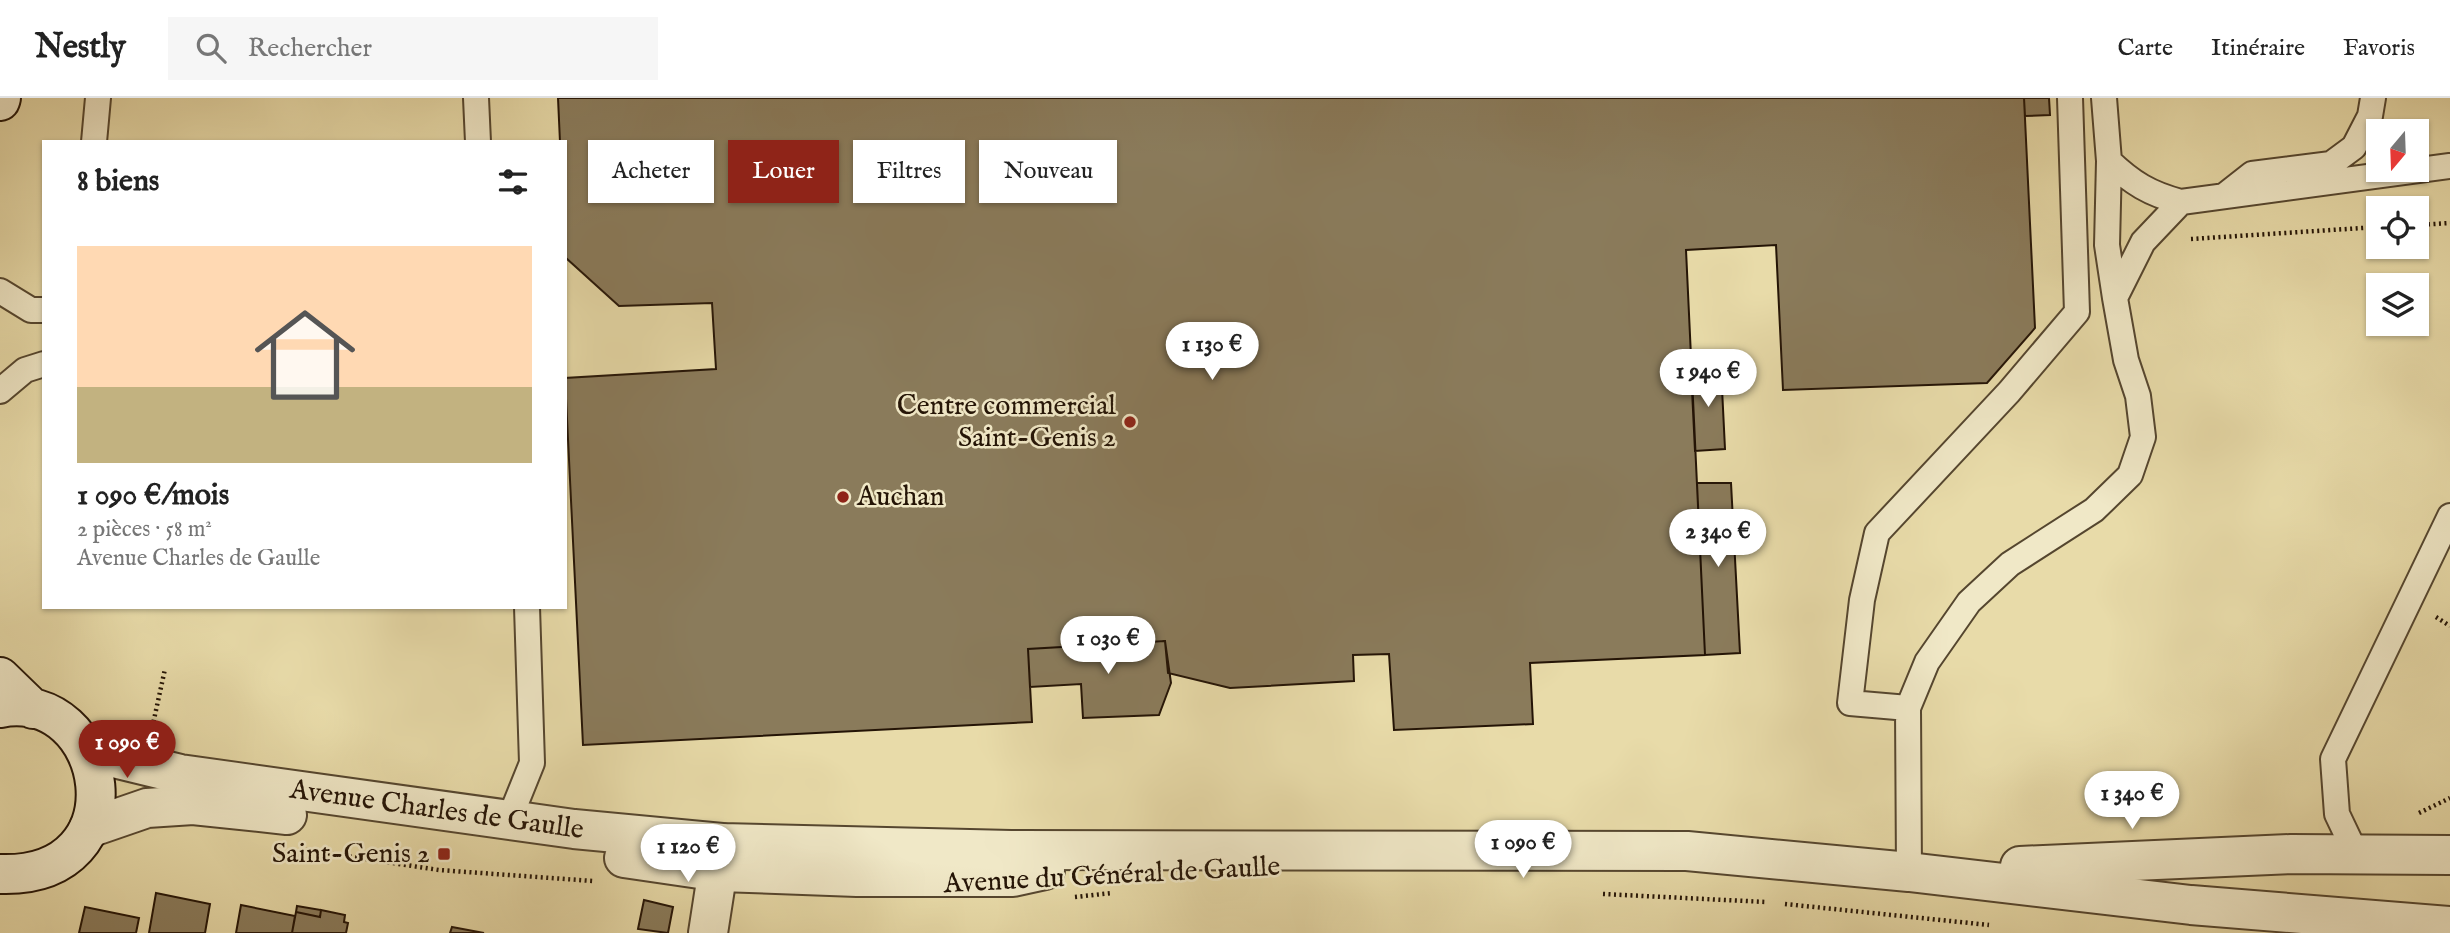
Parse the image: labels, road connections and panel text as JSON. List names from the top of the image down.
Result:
{
  "streets": {
    "street": ["Avenue Charles de Gaulle"],
    "path": ["Avenue du Général de Gaulle"]
  },
  "places": {
    "other": ["Centre commercial Saint-Genis 2", "Auchan"],
    "transit": ["Saint-Genis 2"]
  },
  "north": "bottom",
  "page": {
    "header": "Nestly",
    "search": "Rechercher",
    "nav": ["Carte", "Itinéraire", "Favoris"],
    "chip": [
      "Acheter",
      "Louer",
      "Filtres",
      "Nouveau"
    ],
    "heading": "8 biens",
    "list": [
      {
        "name": "1 090 €/mois",
        "note": "2 pièces · 58 m² · Avenue Charles de Gaulle"
      }
    ],
    "price": [
      "1 130 €",
      "1 940 €",
      "2 340 €",
      "1 030 €",
      "1 090 €",
      "1 340 €",
      "1 090 €",
      "1 120 €"
    ]
  }
}
